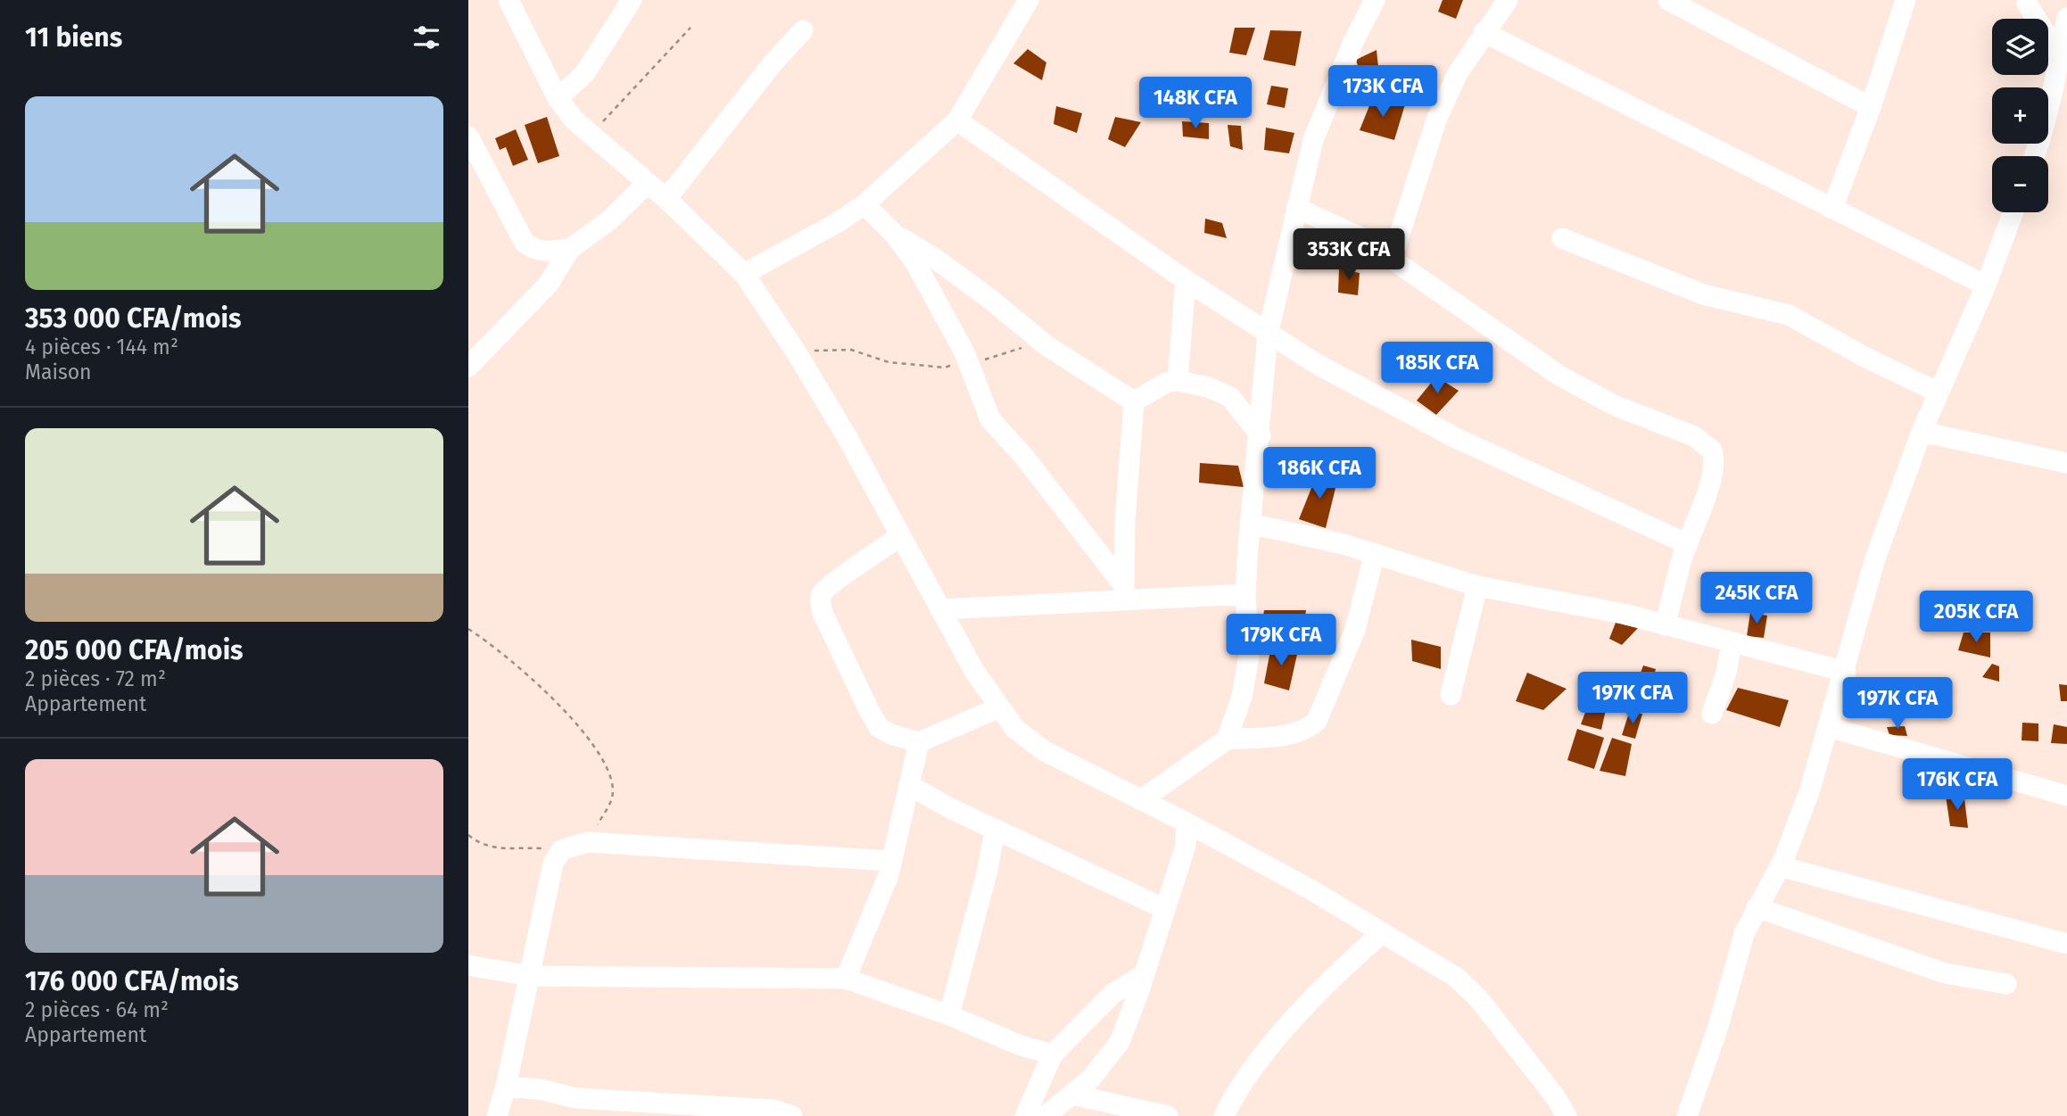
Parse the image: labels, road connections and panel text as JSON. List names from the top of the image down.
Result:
{
  "page": {
    "heading": "11 biens",
    "map_buttons": ["+", "−"],
    "price": [
      "173K CFA",
      "148K CFA",
      "353K CFA",
      "185K CFA",
      "186K CFA",
      "245K CFA",
      "205K CFA",
      "179K CFA",
      "197K CFA",
      "197K CFA",
      "176K CFA"
    ],
    "list": [
      {
        "name": "353 000 CFA/mois",
        "note": "4 pièces · 144 m² · Maison"
      },
      {
        "name": "205 000 CFA/mois",
        "note": "2 pièces · 72 m² · Appartement"
      },
      {
        "name": "176 000 CFA/mois",
        "note": "2 pièces · 64 m² · Appartement"
      }
    ]
  }
}
